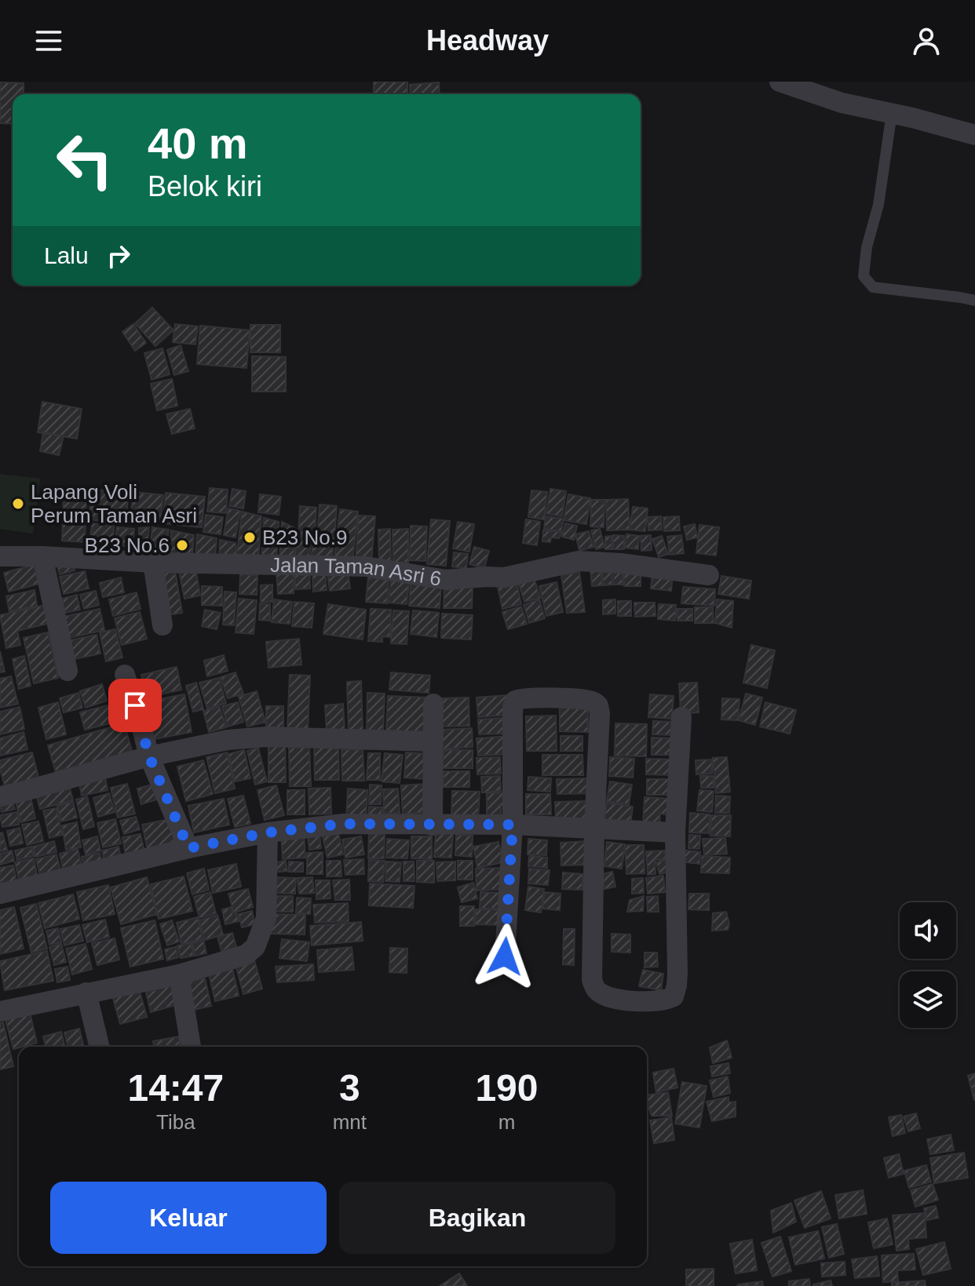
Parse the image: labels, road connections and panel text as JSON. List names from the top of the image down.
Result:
{
  "streets": {
    "street": ["Jalan Taman Asri 6"]
  },
  "places": ["Lapang Voli Perum Taman Asri", "B23 No.9", "B23 No.6"],
  "page": {
    "header": "Headway",
    "turn": ["40 m", "Belok kiri"],
    "then": "Lalu",
    "eta": [
      "14:47",
      "Tiba",
      "3",
      "mnt",
      "190",
      "m"
    ],
    "buttons": ["Keluar", "Bagikan"]
  }
}
